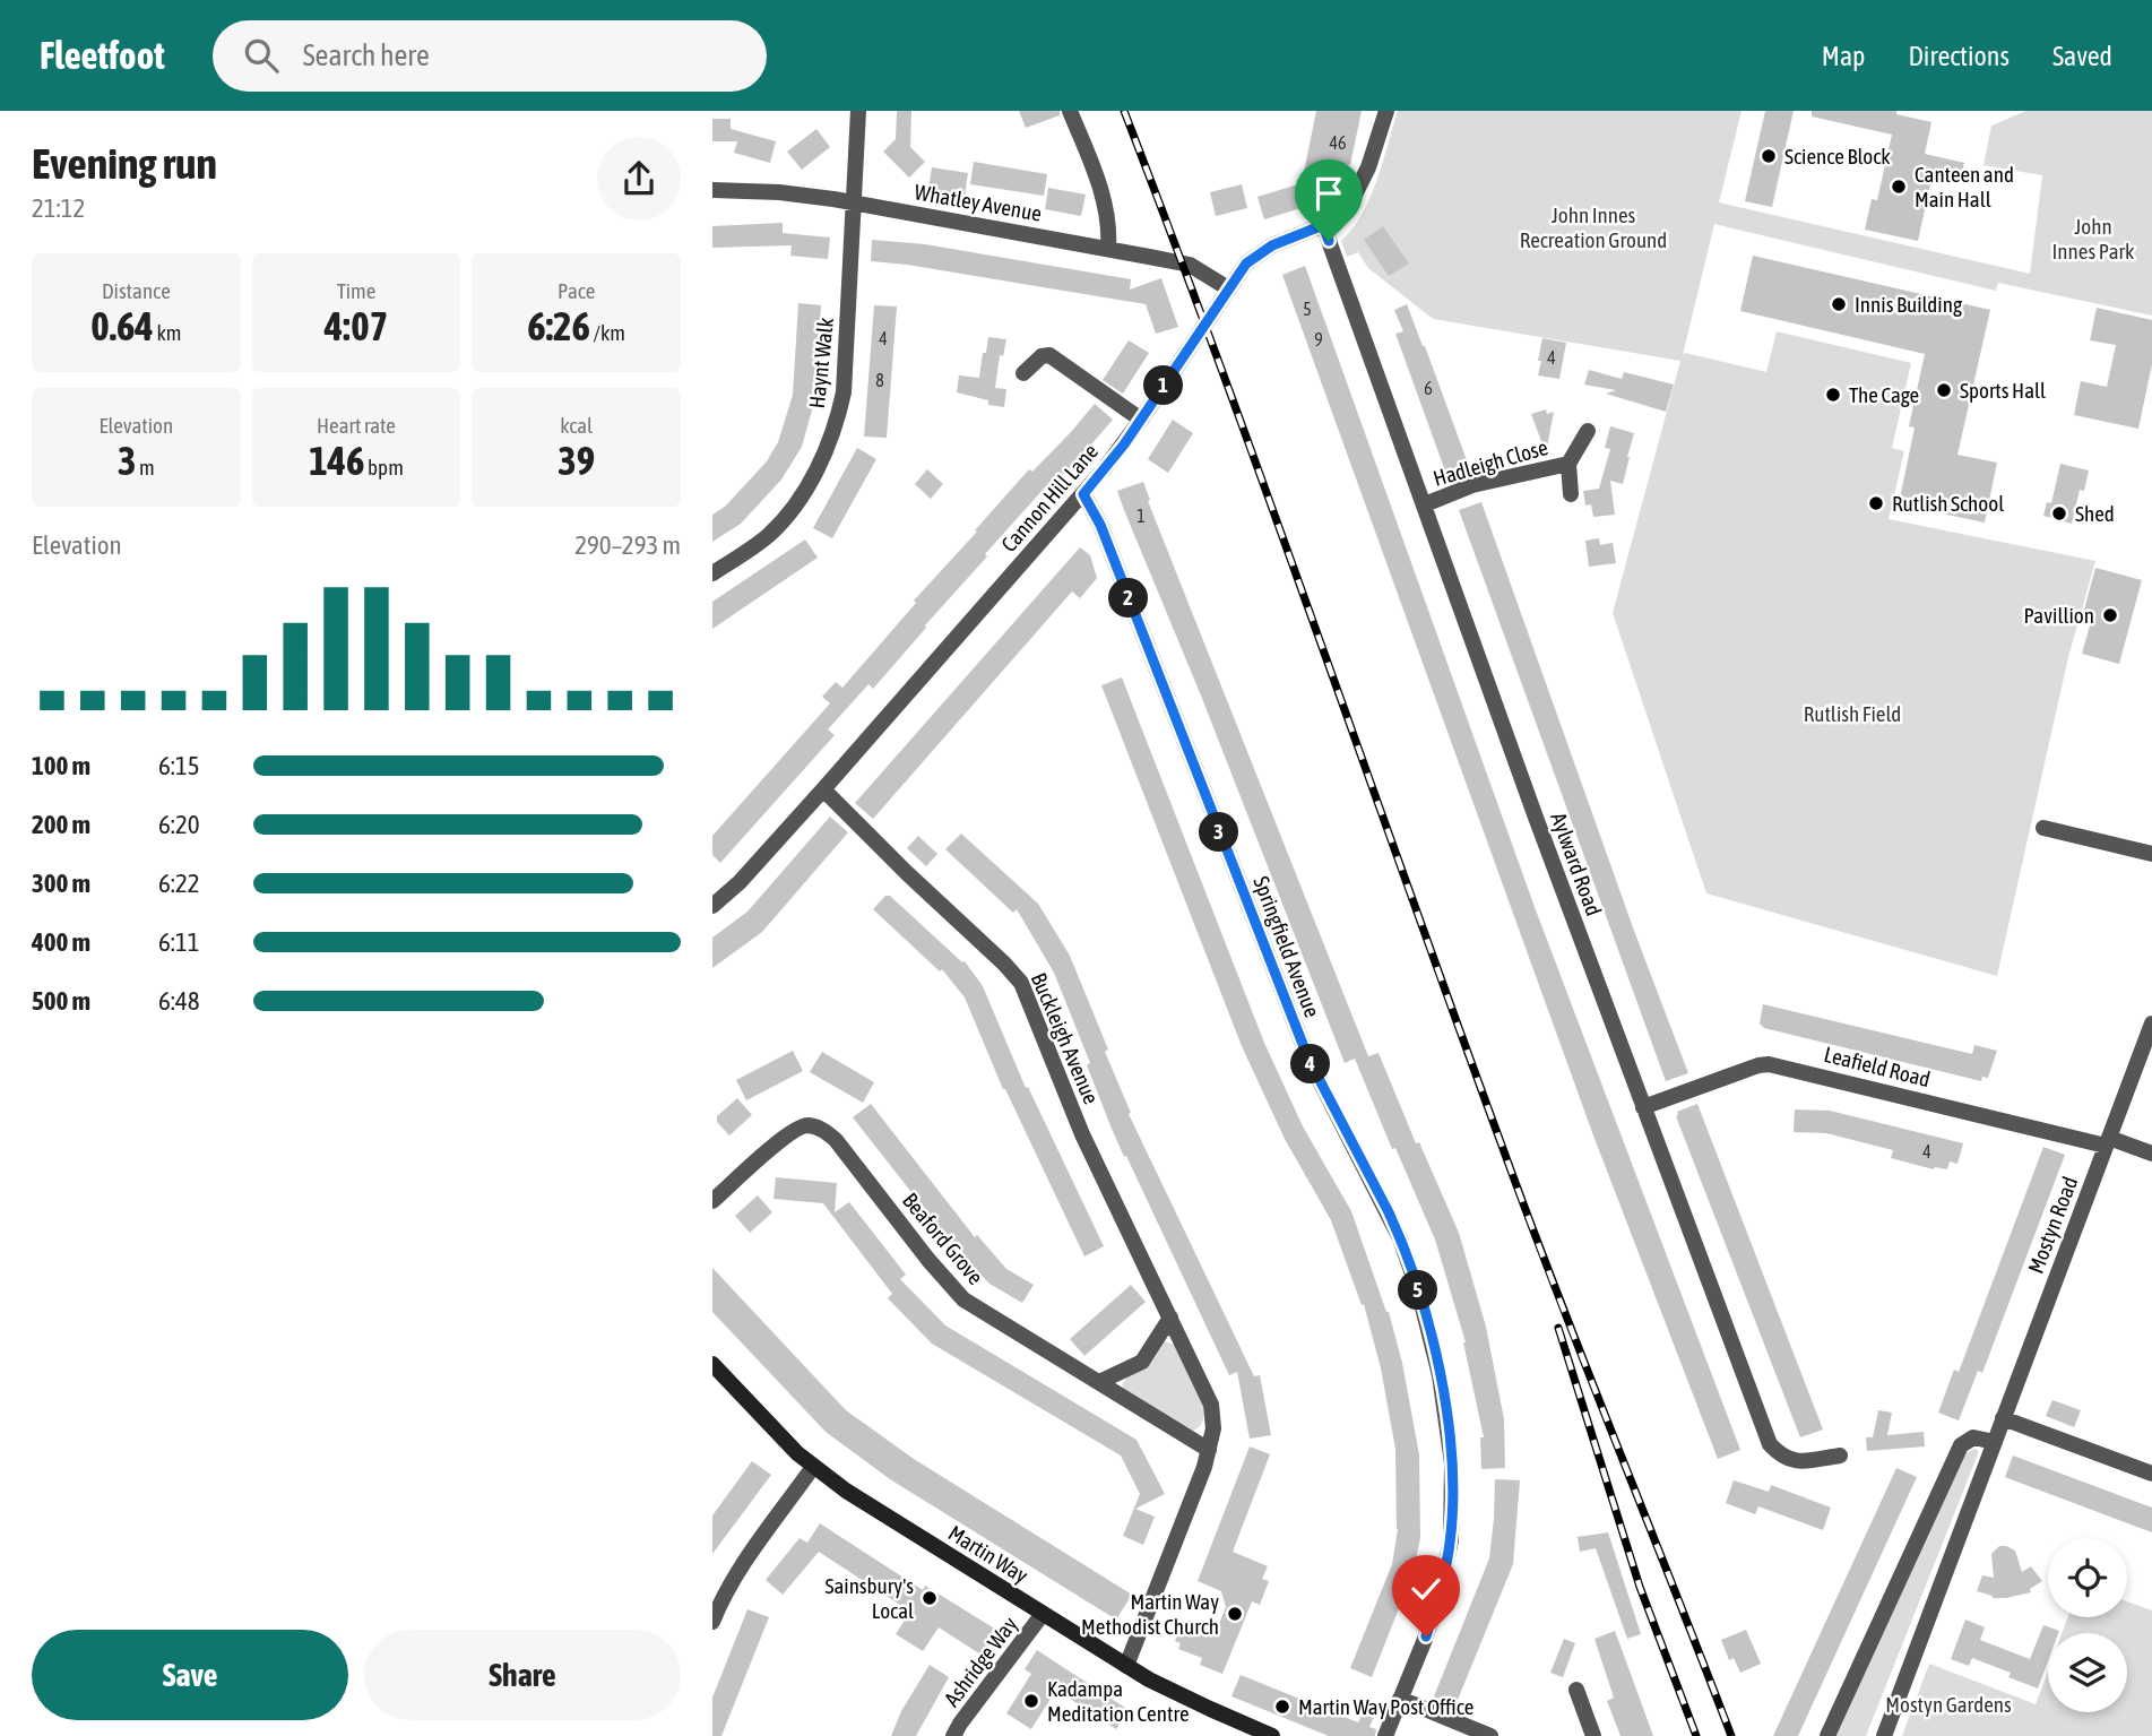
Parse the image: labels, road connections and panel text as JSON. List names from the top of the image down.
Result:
{
  "streets": {
    "main road": ["Martin Way"],
    "street": [
      "Whatley Avenue",
      "Haynt Walk",
      "Hadleigh Close",
      "Cannon Hill Lane",
      "Aylward Road",
      "Springfield Avenue",
      "Buckleigh Avenue",
      "Leafield Road",
      "Mostyn Road",
      "Beaford Grove",
      "Ashridge Way"
    ]
  },
  "crossings": [
    ["Whatley Avenue", "Haynt Walk"],
    ["Whatley Avenue", "Cannon Hill Lane"],
    ["Hadleigh Close", "Aylward Road"],
    ["Cannon Hill Lane", "Aylward Road"],
    ["Cannon Hill Lane", "Springfield Avenue"],
    ["Cannon Hill Lane", "Buckleigh Avenue"],
    ["Aylward Road", "Leafield Road"],
    ["Buckleigh Avenue", "Beaford Grove"],
    ["Buckleigh Avenue", "Martin Way"],
    ["Leafield Road", "Mostyn Road"],
    ["Martin Way", "Ashridge Way"]
  ],
  "parks": [
    "John Innes Recreation Ground",
    "John Innes Park",
    "Rutlish Field",
    "Mostyn Gardens"
  ],
  "places": [
    "Science Block",
    "Canteen and Main Hall",
    "Innis Building",
    "Sports Hall",
    "The Cage",
    "Rutlish School",
    "Shed",
    "Pavillion",
    "Sainsbury's Local",
    "Martin Way Methodist Church",
    "Kadampa Meditation Centre",
    "Martin Way Post Office"
  ],
  "house_numbers": [
    "46",
    "5",
    "4",
    "9",
    "4",
    "8",
    "6",
    "1",
    "4"
  ],
  "page": {
    "header": "Fleetfoot",
    "search": "Search here",
    "nav": ["Map", "Directions", "Saved"],
    "heading": ["Evening run", "21:12"],
    "stats": [
      ["Distance", "0.64 km"],
      ["Time", "4:07"],
      ["Pace", "6:26 /km"],
      ["Elevation", "3 m"],
      ["Heart rate", "146 bpm"],
      ["kcal", "39"]
    ],
    "pins": [
      "1",
      "2",
      "3",
      "4",
      "5"
    ],
    "chart": ["Elevation", "290–293 m"],
    "list": [
      {
        "name": "100 m",
        "note": "6:15"
      },
      {
        "name": "200 m",
        "note": "6:20"
      },
      {
        "name": "300 m",
        "note": "6:22"
      },
      {
        "name": "400 m",
        "note": "6:11"
      },
      {
        "name": "500 m",
        "note": "6:48"
      }
    ],
    "buttons": ["Save", "Share"]
  }
}
